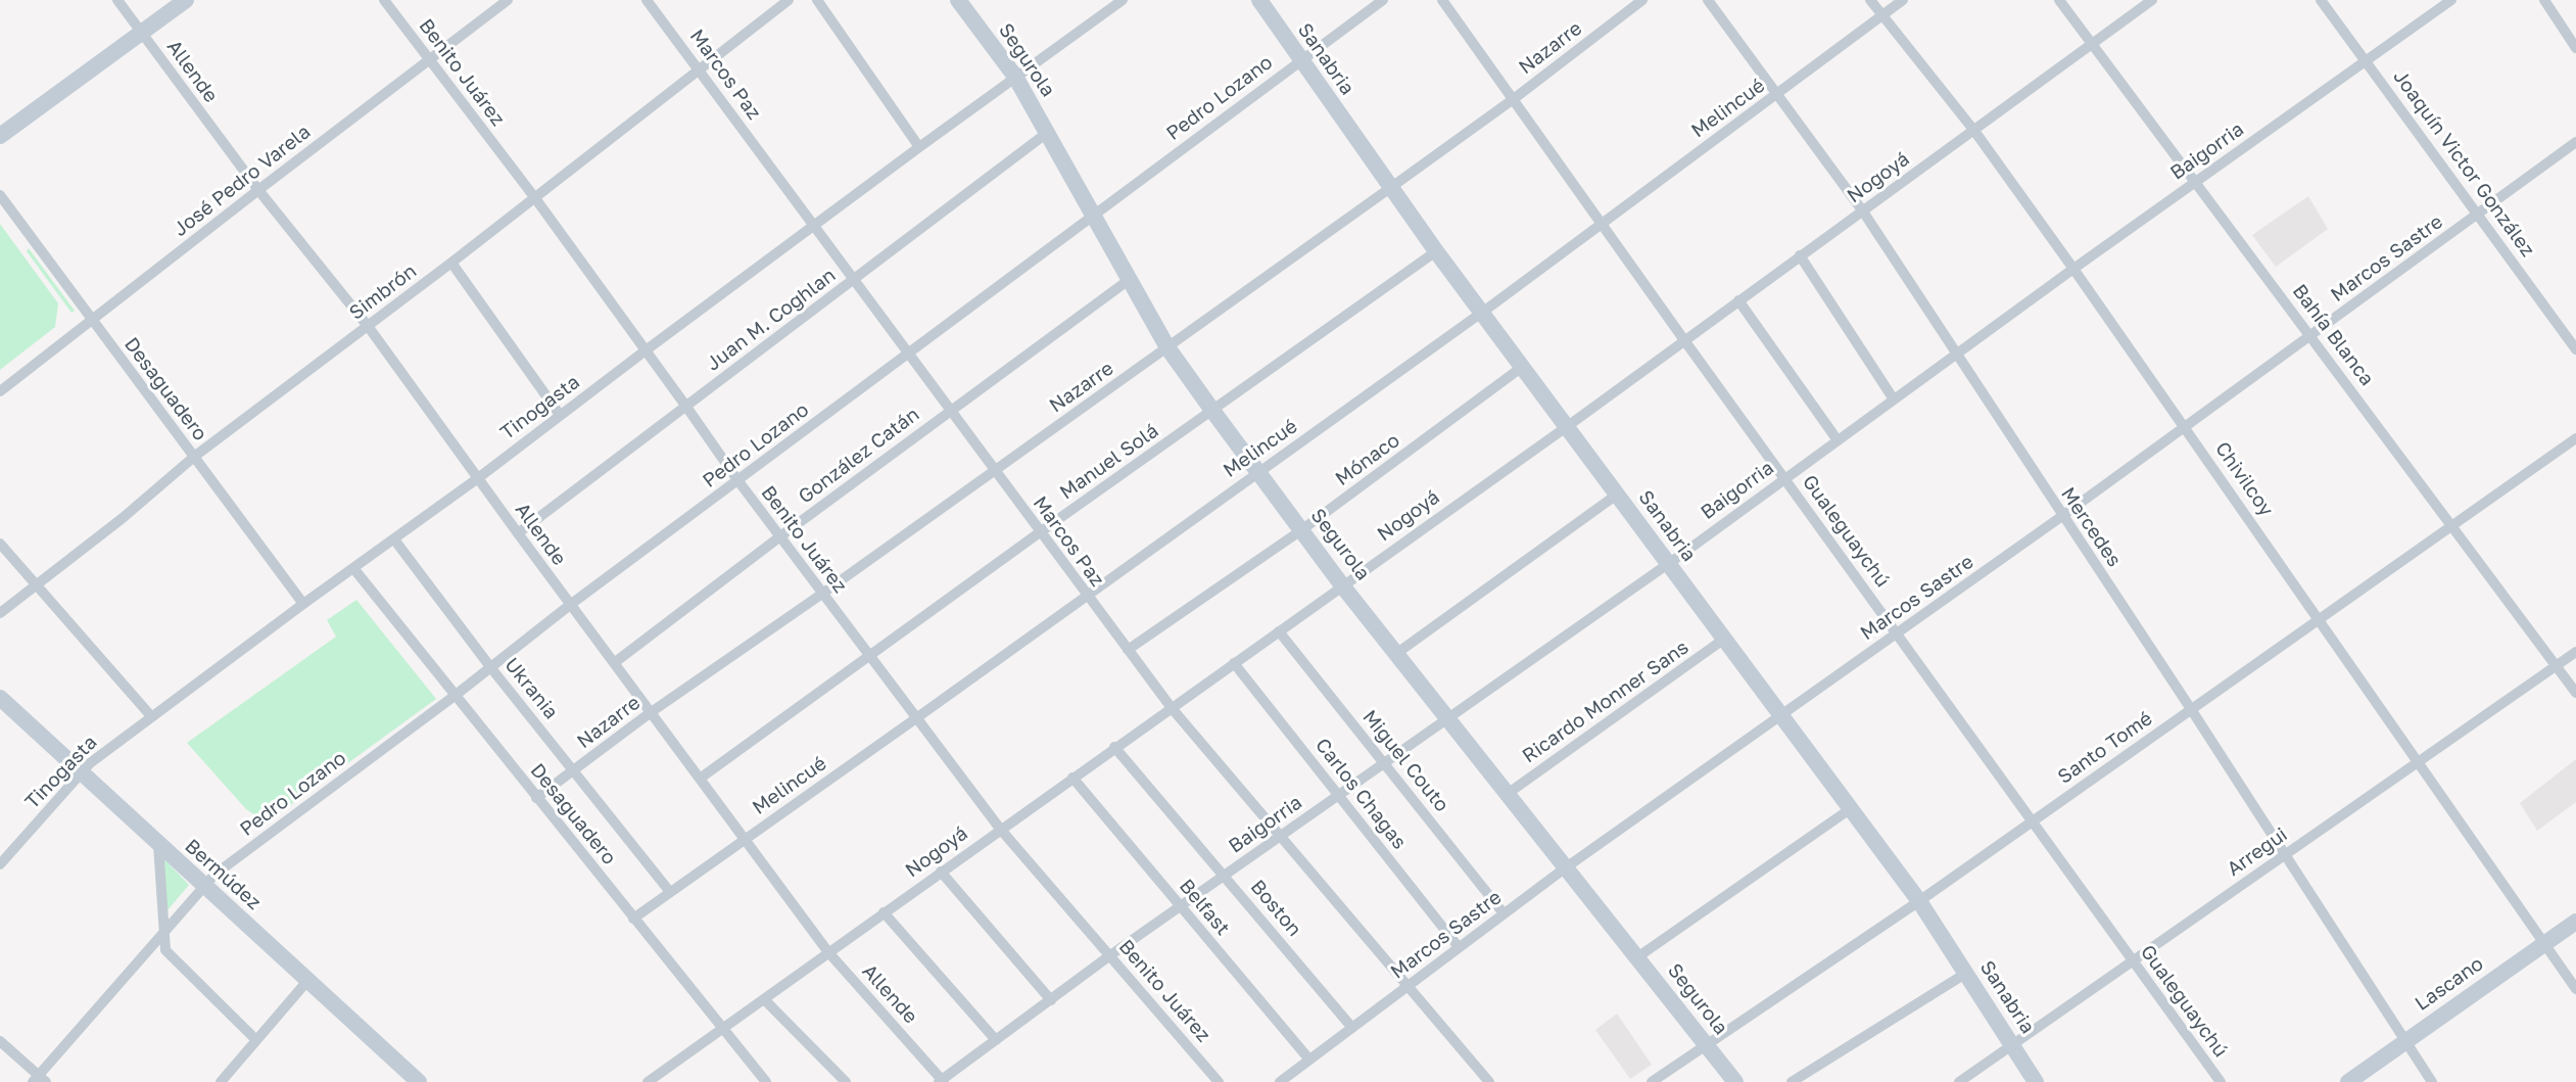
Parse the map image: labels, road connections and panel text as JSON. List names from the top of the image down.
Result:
{
  "streets": {
    "street": [
      "Nazarre",
      "Sanabria",
      "Segurola",
      "Allende",
      "Benito Juárez",
      "Marcos Paz",
      "Pedro Lozano",
      "Melincué",
      "Baigorria",
      "Joaquín Victor González",
      "Nogoyá",
      "José Pedro Varela",
      "Marcos Sastre",
      "Simbrón",
      "Juan M. Coghlan",
      "Bahía Blanca",
      "Desaguadero",
      "Tinogasta",
      "González Catán",
      "Mónaco",
      "Manuel Solá",
      "Chivilcoy",
      "Mercedes",
      "Gualeguaychú",
      "Ukrania",
      "Ricardo Monner Sans",
      "Santo Tomé",
      "Miguel Couto",
      "Carlos Chagas",
      "Arregui",
      "Bermúdez",
      "Belfast",
      "Boston",
      "Lascano"
    ]
  },
  "crossings": [
    ["Nazarre", "Sanabria"],
    ["Nazarre", "Segurola"],
    ["Nazarre", "Allende"],
    ["Nazarre", "Benito Juárez"],
    ["Nazarre", "Marcos Paz"],
    ["Nazarre", "Desaguadero"],
    ["Nazarre", "Gualeguaychú"],
    ["Nazarre", "Ukrania"],
    ["Sanabria", "Pedro Lozano"],
    ["Sanabria", "Melincué"],
    ["Sanabria", "Baigorria"],
    ["Sanabria", "Nogoyá"],
    ["Sanabria", "Marcos Sastre"],
    ["Sanabria", "Mónaco"],
    ["Sanabria", "Manuel Solá"],
    ["Sanabria", "Ricardo Monner Sans"],
    ["Sanabria", "Santo Tomé"],
    ["Sanabria", "Arregui"],
    ["Segurola", "Pedro Lozano"],
    ["Segurola", "Melincué"],
    ["Segurola", "Baigorria"],
    ["Segurola", "Nogoyá"],
    ["Segurola", "Marcos Sastre"],
    ["Segurola", "Juan M. Coghlan"],
    ["Segurola", "Tinogasta"],
    ["Segurola", "González Catán"],
    ["Segurola", "Mónaco"],
    ["Segurola", "Manuel Solá"],
    ["Segurola", "Ricardo Monner Sans"],
    ["Segurola", "Santo Tomé"],
    ["Allende", "Pedro Lozano"],
    ["Allende", "Melincué"],
    ["Allende", "Baigorria"],
    ["Allende", "Nogoyá"],
    ["Allende", "José Pedro Varela"],
    ["Allende", "Simbrón"],
    ["Allende", "Juan M. Coghlan"],
    ["Allende", "Tinogasta"],
    ["Allende", "González Catán"],
    ["Allende", "Manuel Solá"],
    ["Benito Juárez", "Pedro Lozano"],
    ["Benito Juárez", "Melincué"],
    ["Benito Juárez", "Baigorria"],
    ["Benito Juárez", "Nogoyá"],
    ["Benito Juárez", "José Pedro Varela"],
    ["Benito Juárez", "Simbrón"],
    ["Benito Juárez", "Juan M. Coghlan"],
    ["Benito Juárez", "Tinogasta"],
    ["Benito Juárez", "González Catán"],
    ["Benito Juárez", "Manuel Solá"],
    ["Marcos Paz", "Pedro Lozano"],
    ["Marcos Paz", "Melincué"],
    ["Marcos Paz", "Baigorria"],
    ["Marcos Paz", "Nogoyá"],
    ["Marcos Paz", "Marcos Sastre"],
    ["Marcos Paz", "Simbrón"],
    ["Marcos Paz", "Juan M. Coghlan"],
    ["Marcos Paz", "Tinogasta"],
    ["Marcos Paz", "González Catán"],
    ["Marcos Paz", "Mónaco"],
    ["Marcos Paz", "Manuel Solá"],
    ["Pedro Lozano", "Desaguadero"],
    ["Pedro Lozano", "Ukrania"],
    ["Pedro Lozano", "Bermúdez"],
    ["Melincué", "Desaguadero"],
    ["Melincué", "Chivilcoy"],
    ["Melincué", "Mercedes"],
    ["Melincué", "Gualeguaychú"],
    ["Melincué", "Ukrania"],
    ["Baigorria", "Joaquín Victor González"],
    ["Baigorria", "Bahía Blanca"],
    ["Baigorria", "Chivilcoy"],
    ["Baigorria", "Mercedes"],
    ["Baigorria", "Gualeguaychú"],
    ["Baigorria", "Miguel Couto"],
    ["Baigorria", "Carlos Chagas"],
    ["Baigorria", "Belfast"],
    ["Baigorria", "Boston"],
    ["Joaquín Victor González", "Marcos Sastre"],
    ["Nogoyá", "Bahía Blanca"],
    ["Nogoyá", "Desaguadero"],
    ["Nogoyá", "Chivilcoy"],
    ["Nogoyá", "Mercedes"],
    ["Nogoyá", "Gualeguaychú"],
    ["Nogoyá", "Miguel Couto"],
    ["Nogoyá", "Carlos Chagas"],
    ["Nogoyá", "Belfast"],
    ["Nogoyá", "Boston"],
    ["José Pedro Varela", "Desaguadero"],
    ["Marcos Sastre", "Bahía Blanca"],
    ["Marcos Sastre", "Chivilcoy"],
    ["Marcos Sastre", "Mercedes"],
    ["Marcos Sastre", "Gualeguaychú"],
    ["Marcos Sastre", "Miguel Couto"],
    ["Marcos Sastre", "Carlos Chagas"],
    ["Marcos Sastre", "Belfast"],
    ["Marcos Sastre", "Boston"],
    ["Simbrón", "Desaguadero"],
    ["Bahía Blanca", "Santo Tomé"],
    ["Bahía Blanca", "Arregui"],
    ["Desaguadero", "Tinogasta"],
    ["Tinogasta", "Ukrania"],
    ["Tinogasta", "Bermúdez"],
    ["Chivilcoy", "Santo Tomé"],
    ["Chivilcoy", "Arregui"],
    ["Chivilcoy", "Lascano"],
    ["Mercedes", "Santo Tomé"],
    ["Mercedes", "Arregui"],
    ["Mercedes", "Lascano"],
    ["Gualeguaychú", "Santo Tomé"],
    ["Gualeguaychú", "Arregui"]
  ]
}
